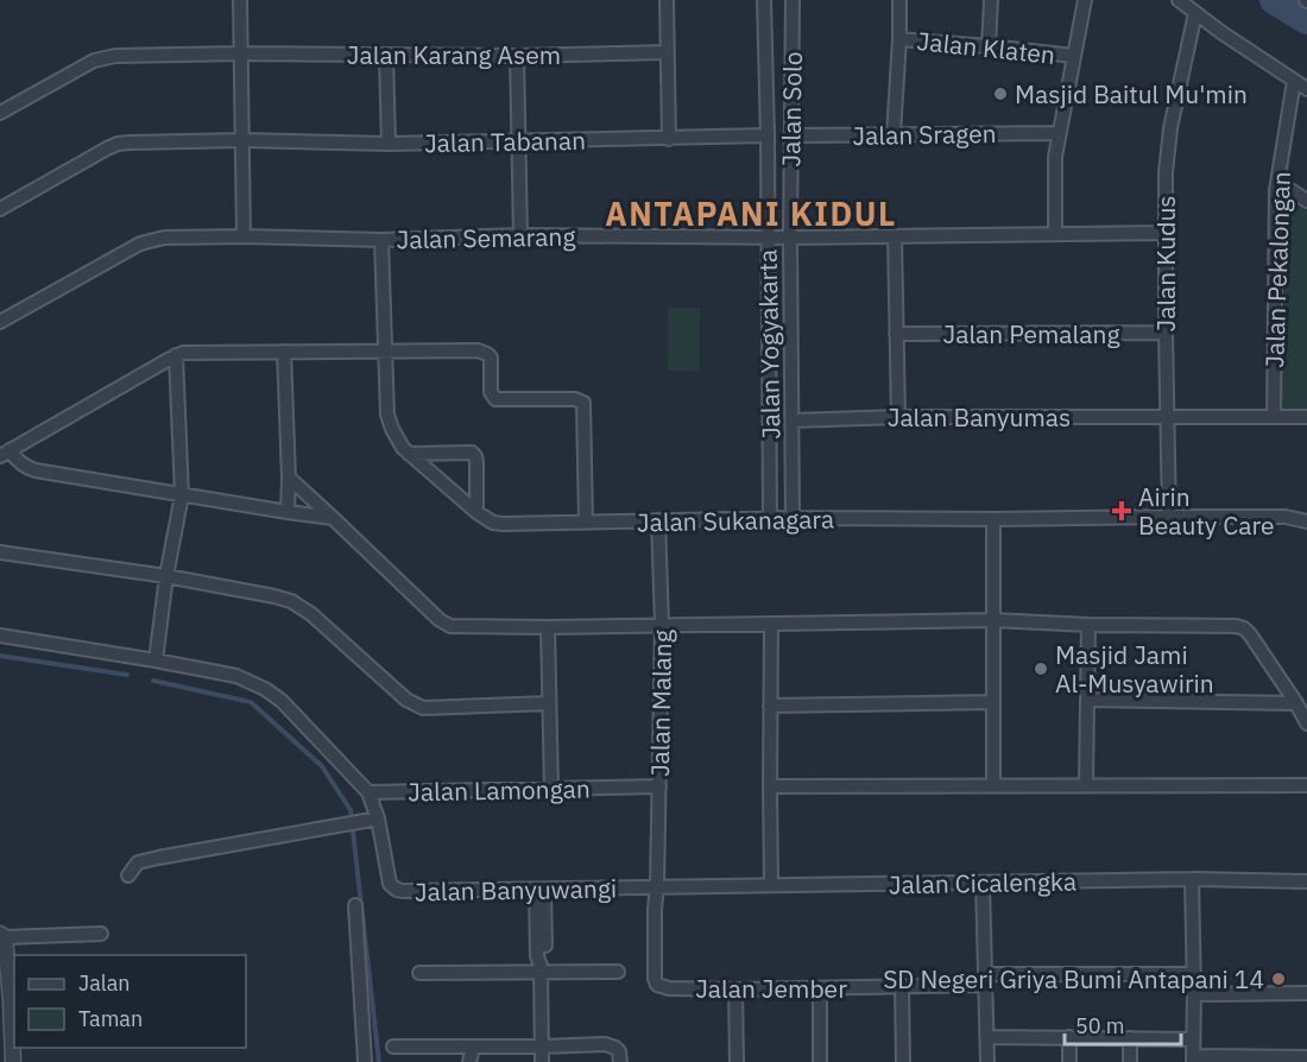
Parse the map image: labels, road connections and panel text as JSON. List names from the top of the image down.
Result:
{
  "streets": {
    "street": [
      "Jalan Klaten",
      "Jalan Karang Asem",
      "Jalan Solo",
      "Jalan Sragen",
      "Jalan Tabanan",
      "Jalan Semarang",
      "Jalan Kudus",
      "Jalan Pekalongan",
      "Jalan Pemalang",
      "Jalan Yogyakarta",
      "Jalan Banyumas",
      "Jalan Sukanagara",
      "Jalan Malang",
      "Jalan Lamongan",
      "Jalan Cicalengka",
      "Jalan Banyuwangi",
      "Jalan Jember"
    ]
  },
  "crossings": [
    ["Jalan Solo", "Jalan Sragen"],
    ["Jalan Solo", "Jalan Semarang"],
    ["Jalan Solo", "Jalan Yogyakarta"],
    ["Jalan Solo", "Jalan Banyumas"],
    ["Jalan Solo", "Jalan Sukanagara"],
    ["Jalan Tabanan", "Jalan Yogyakarta"],
    ["Jalan Semarang", "Jalan Kudus"],
    ["Jalan Semarang", "Jalan Yogyakarta"],
    ["Jalan Semarang", "Jalan Sukanagara"],
    ["Jalan Kudus", "Jalan Pemalang"],
    ["Jalan Kudus", "Jalan Banyumas"],
    ["Jalan Kudus", "Jalan Sukanagara"],
    ["Jalan Pekalongan", "Jalan Banyumas"],
    ["Jalan Yogyakarta", "Jalan Sukanagara"],
    ["Jalan Sukanagara", "Jalan Malang"],
    ["Jalan Malang", "Jalan Lamongan"],
    ["Jalan Malang", "Jalan Cicalengka"],
    ["Jalan Malang", "Jalan Banyuwangi"],
    ["Jalan Malang", "Jalan Jember"],
    ["Jalan Lamongan", "Jalan Banyuwangi"],
    ["Jalan Cicalengka", "Jalan Banyuwangi"],
    ["Jalan Cicalengka", "Jalan Jember"],
    ["Jalan Banyuwangi", "Jalan Jember"]
  ],
  "districts": ["ANTAPANI KIDUL"],
  "places": {
    "other": ["Masjid Baitul Mu'min", "Masjid Jami Al-Musyawirin", "SD Negeri Griya Bumi Antapani 14"],
    "health": ["Airin Beauty Care"]
  },
  "legend": ["Jalan", "Taman"],
  "scale_bar": "50 m"
}
